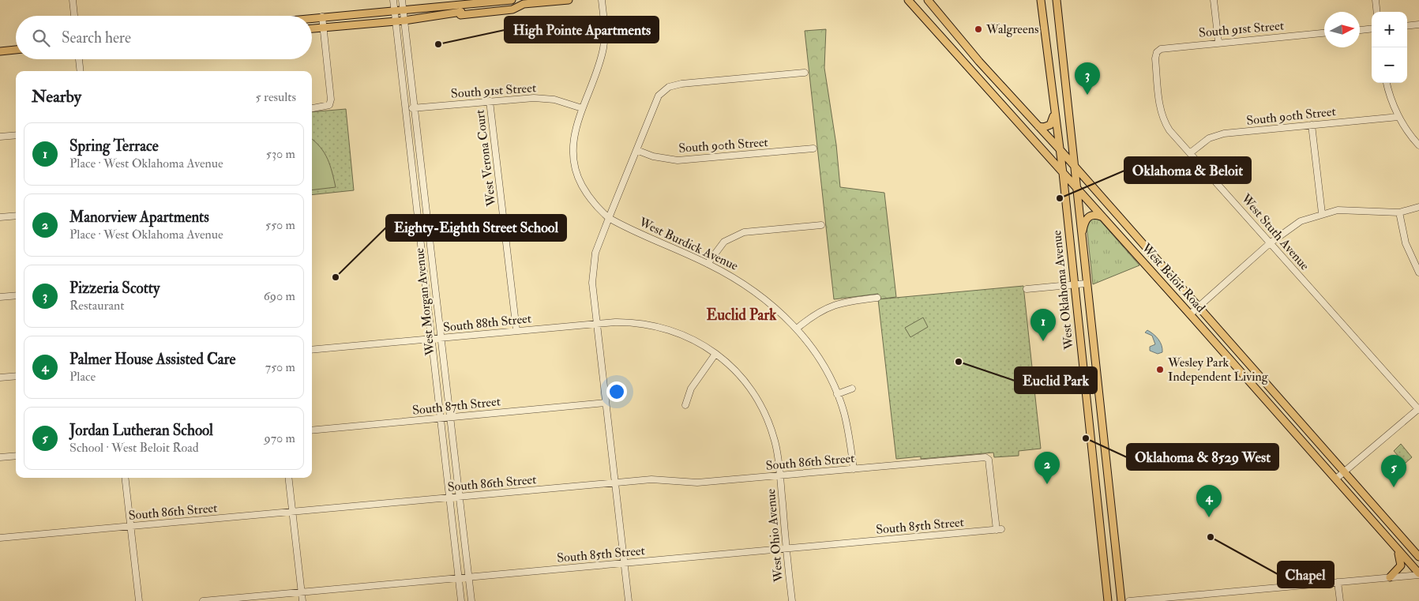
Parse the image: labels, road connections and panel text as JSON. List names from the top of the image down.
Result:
{
  "streets": {
    "main road": ["West Beloit Road", "West Oklahoma Avenue"],
    "street": [
      "South 91st Street",
      "South 90th Street",
      "West Verona Court",
      "West Stuth Avenue",
      "West Burdick Avenue",
      "West Morgan Avenue",
      "South 88th Street",
      "South 87th Street",
      "South 86th Street",
      "South 85th Street",
      "West Ohio Avenue"
    ]
  },
  "crossings": [
    ["South 91st Street", "West Verona Court"],
    ["South 91st Street", "West Stuth Avenue"],
    ["South 91st Street", "West Burdick Avenue"],
    ["South 91st Street", "West Morgan Avenue"],
    ["South 90th Street", "West Stuth Avenue"],
    ["West Verona Court", "South 88th Street"],
    ["West Burdick Avenue", "South 86th Street"],
    ["West Beloit Road", "West Oklahoma Avenue"],
    ["West Morgan Avenue", "South 88th Street"],
    ["West Morgan Avenue", "South 87th Street"],
    ["West Morgan Avenue", "South 86th Street"],
    ["West Morgan Avenue", "South 85th Street"],
    ["South 88th Street", "West Ohio Avenue"],
    ["South 86th Street", "South 85th Street"],
    ["South 86th Street", "West Ohio Avenue"],
    ["South 85th Street", "West Ohio Avenue"]
  ],
  "districts": ["Euclid Park"],
  "places": [
    "Walgreens",
    "High Pointe Apartments",
    "Oklahoma & Beloit",
    "Eighty-Eighth Street School",
    "Euclid Park",
    "Wesley Park Independent Living",
    "Oklahoma & 8529 West",
    "Chapel"
  ],
  "north": "right",
  "page": {
    "map_buttons": ["+", "−"],
    "search": "Search here",
    "pins": [
      "3",
      "1",
      "2",
      "5",
      "4"
    ],
    "heading": ["Nearby", "5 results"],
    "list": [
      {
        "mark": "1",
        "name": "Spring Terrace",
        "note": "Place · West Oklahoma Avenue",
        "value": "530 m"
      },
      {
        "mark": "2",
        "name": "Manorview Apartments",
        "note": "Place · West Oklahoma Avenue",
        "value": "550 m"
      },
      {
        "mark": "3",
        "name": "Pizzeria Scotty",
        "note": "Restaurant",
        "value": "690 m"
      },
      {
        "mark": "4",
        "name": "Palmer House Assisted Care",
        "note": "Place",
        "value": "750 m"
      },
      {
        "mark": "5",
        "name": "Jordan Lutheran School",
        "note": "School · West Beloit Road",
        "value": "970 m"
      }
    ]
  }
}
